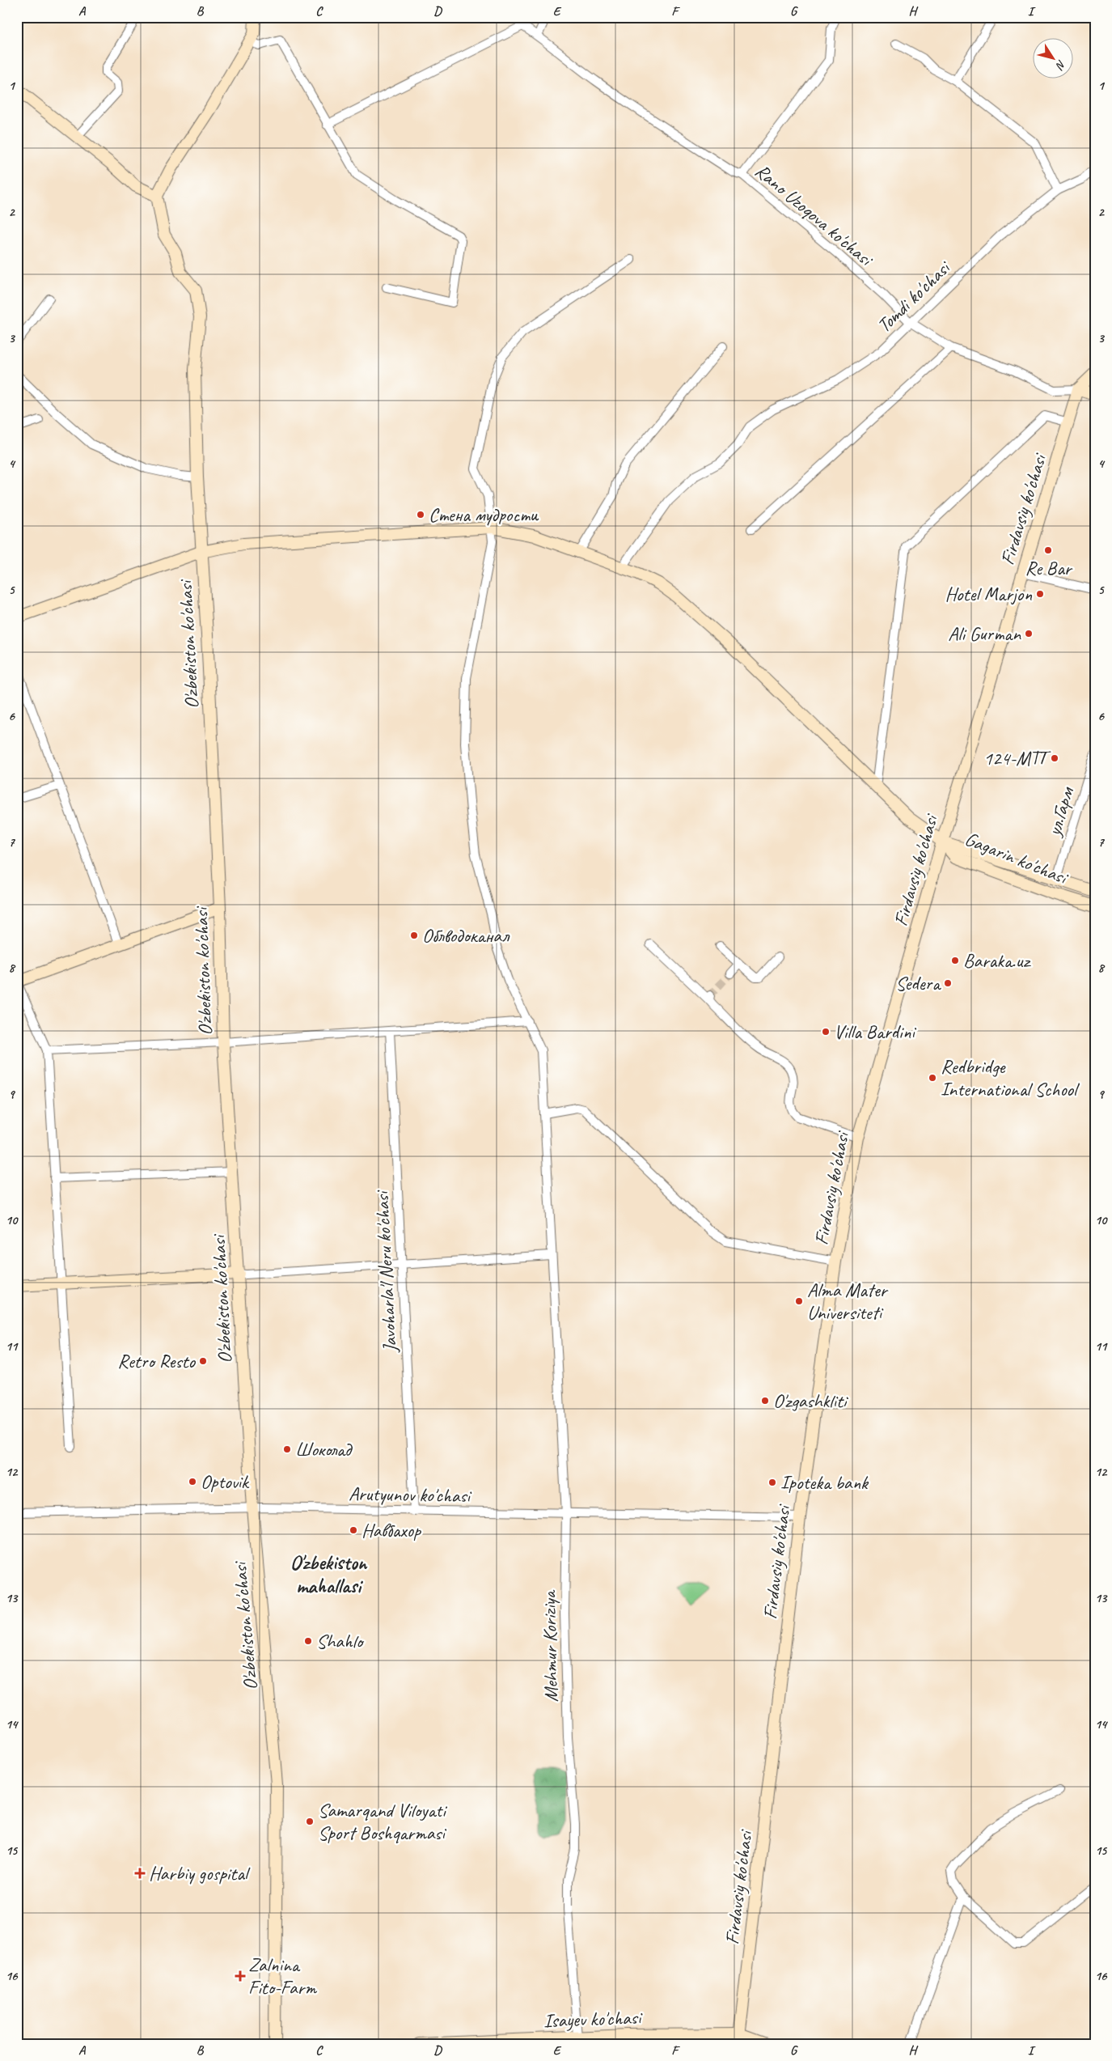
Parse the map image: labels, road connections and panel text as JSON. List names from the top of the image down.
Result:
{
  "streets": {
    "main road": [
      "Firdavsiy ko'chasi",
      "O'zbekiston ko'chasi",
      "Gagarin ko'chasi",
      "Isayev ko'chasi"
    ],
    "street": [
      "Rano Uzoqova ko'chasi",
      "Tomdi ko'chasi",
      "ул.Гарм",
      "Javoharla'l Neru ko'chasi",
      "Arutyunov ko'chasi",
      "Mehmur Koriziya"
    ]
  },
  "crossings": [
    ["Rano Uzoqova ko'chasi", "Tomdi ko'chasi"],
    ["Rano Uzoqova ko'chasi", "Firdavsiy ko'chasi"],
    ["Firdavsiy ko'chasi", "Gagarin ko'chasi"],
    ["Firdavsiy ko'chasi", "Arutyunov ko'chasi"],
    ["Firdavsiy ko'chasi", "Isayev ko'chasi"],
    ["O'zbekiston ko'chasi", "Arutyunov ko'chasi"],
    ["ул.Гарм", "Gagarin ko'chasi"],
    ["Javoharla'l Neru ko'chasi", "Arutyunov ko'chasi"],
    ["Arutyunov ko'chasi", "Mehmur Koriziya"],
    ["Mehmur Koriziya", "Isayev ko'chasi"]
  ],
  "districts": ["O'zbekiston mahallasi"],
  "places": {
    "other": [
      "Стена мудрости",
      "Re Bar",
      "Hotel Marjon",
      "Ali Gurman",
      "124-MTT",
      "Облводоканал",
      "Baraka.uz",
      "Sedera",
      "Villa Bardini",
      "Redbridge International School",
      "Alma Mater Universiteti",
      "Retro Resto",
      "O'zgashkliti",
      "Шоколад",
      "Optovik",
      "Ipoteka bank",
      "Навбахор",
      "Shahlo",
      "Samarqand Viloyati Sport Boshqarmasi"
    ],
    "health": ["Harbiy gospital", "Zalnina Fito-Farm"]
  },
  "north": "bottom right",
  "grid": {
    "columns": [
      "A",
      "B",
      "C",
      "D",
      "E",
      "F",
      "G",
      "H",
      "I"
    ],
    "rows": [
      "1",
      "2",
      "3",
      "4",
      "5",
      "6",
      "7",
      "8",
      "9",
      "10",
      "11",
      "12",
      "13",
      "14",
      "15",
      "16"
    ]
  }
}
